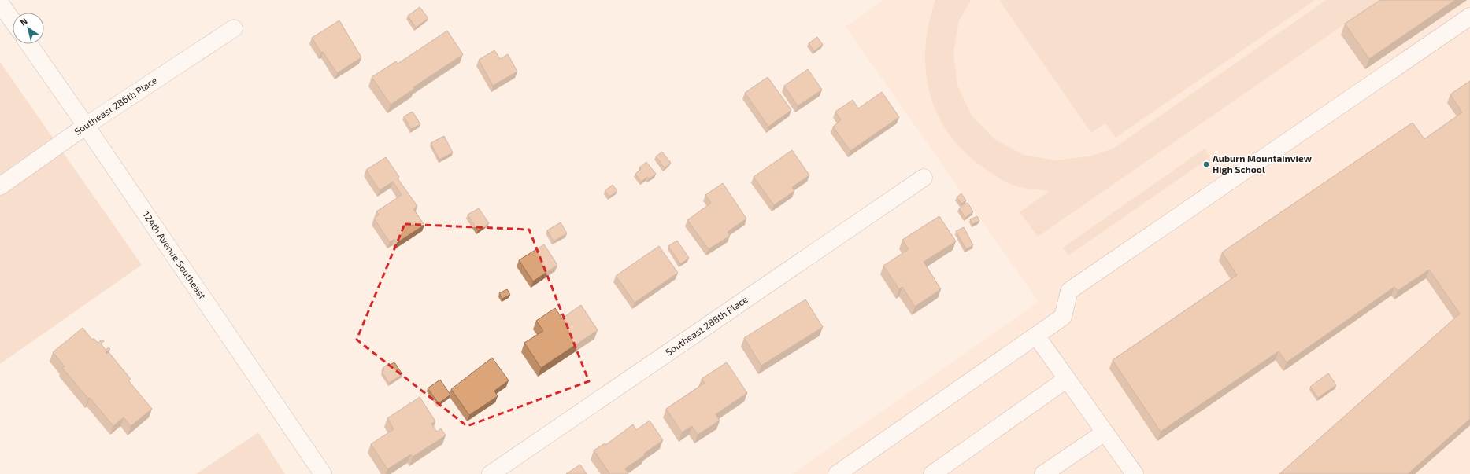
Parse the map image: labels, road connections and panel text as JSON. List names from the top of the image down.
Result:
{
  "streets": {
    "street": ["Southeast 286th Place", "124th Avenue Southeast", "Southeast 288th Place"]
  },
  "crossings": [
    ["Southeast 286th Place", "124th Avenue Southeast"]
  ],
  "places": ["Auburn Mountainview High School"],
  "north": "top left"
}
